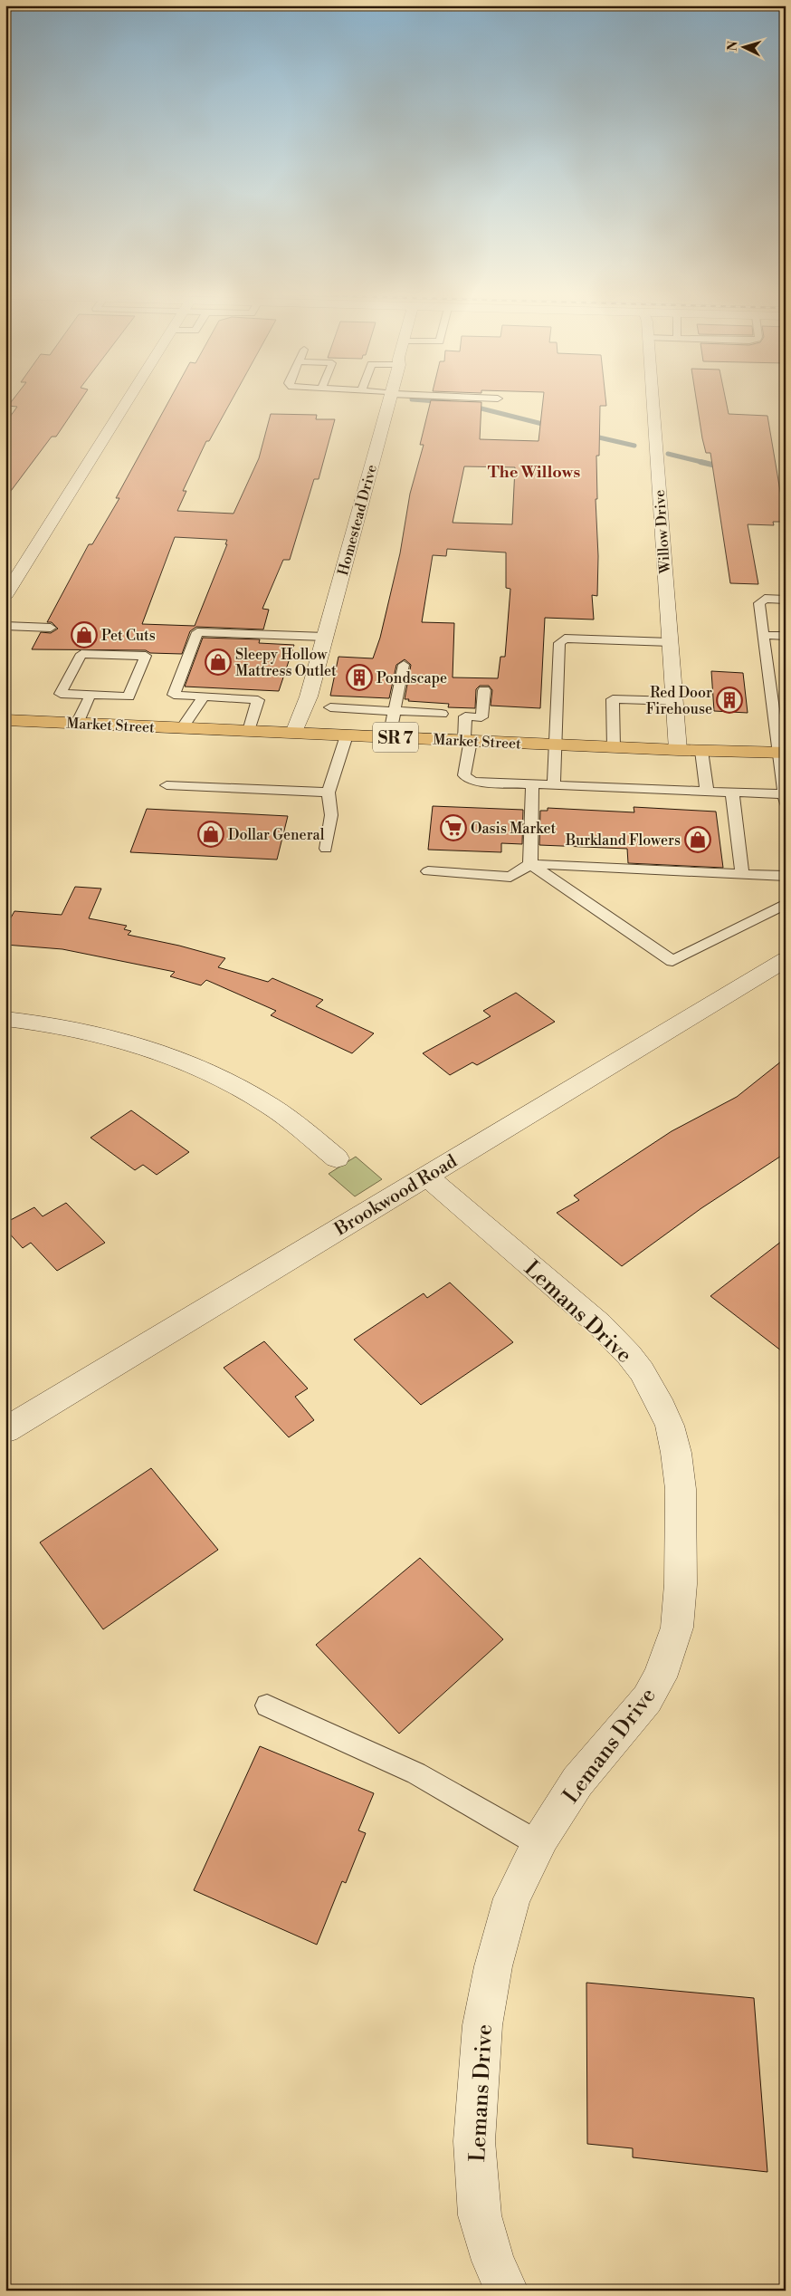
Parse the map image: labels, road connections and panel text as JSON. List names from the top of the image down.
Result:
{
  "streets": {
    "main road": ["Market Street", "SR 7"],
    "street": [
      "Homestead Drive",
      "Willow Drive",
      "Brookwood Road",
      "Lemans Drive"
    ]
  },
  "crossings": [
    ["Homestead Drive", "Market Street"],
    ["Willow Drive", "Market Street"],
    ["Brookwood Road", "Lemans Drive"]
  ],
  "districts": ["The Willows"],
  "places": {
    "shop": [
      "Pet Cuts",
      "Sleepy Hollow Mattress Outlet",
      "Dollar General",
      "Burkland Flowers"
    ],
    "building": ["Pondscape", "Red Door Firehouse"],
    "supermarket": ["Oasis Market"]
  },
  "north": "left"
}
